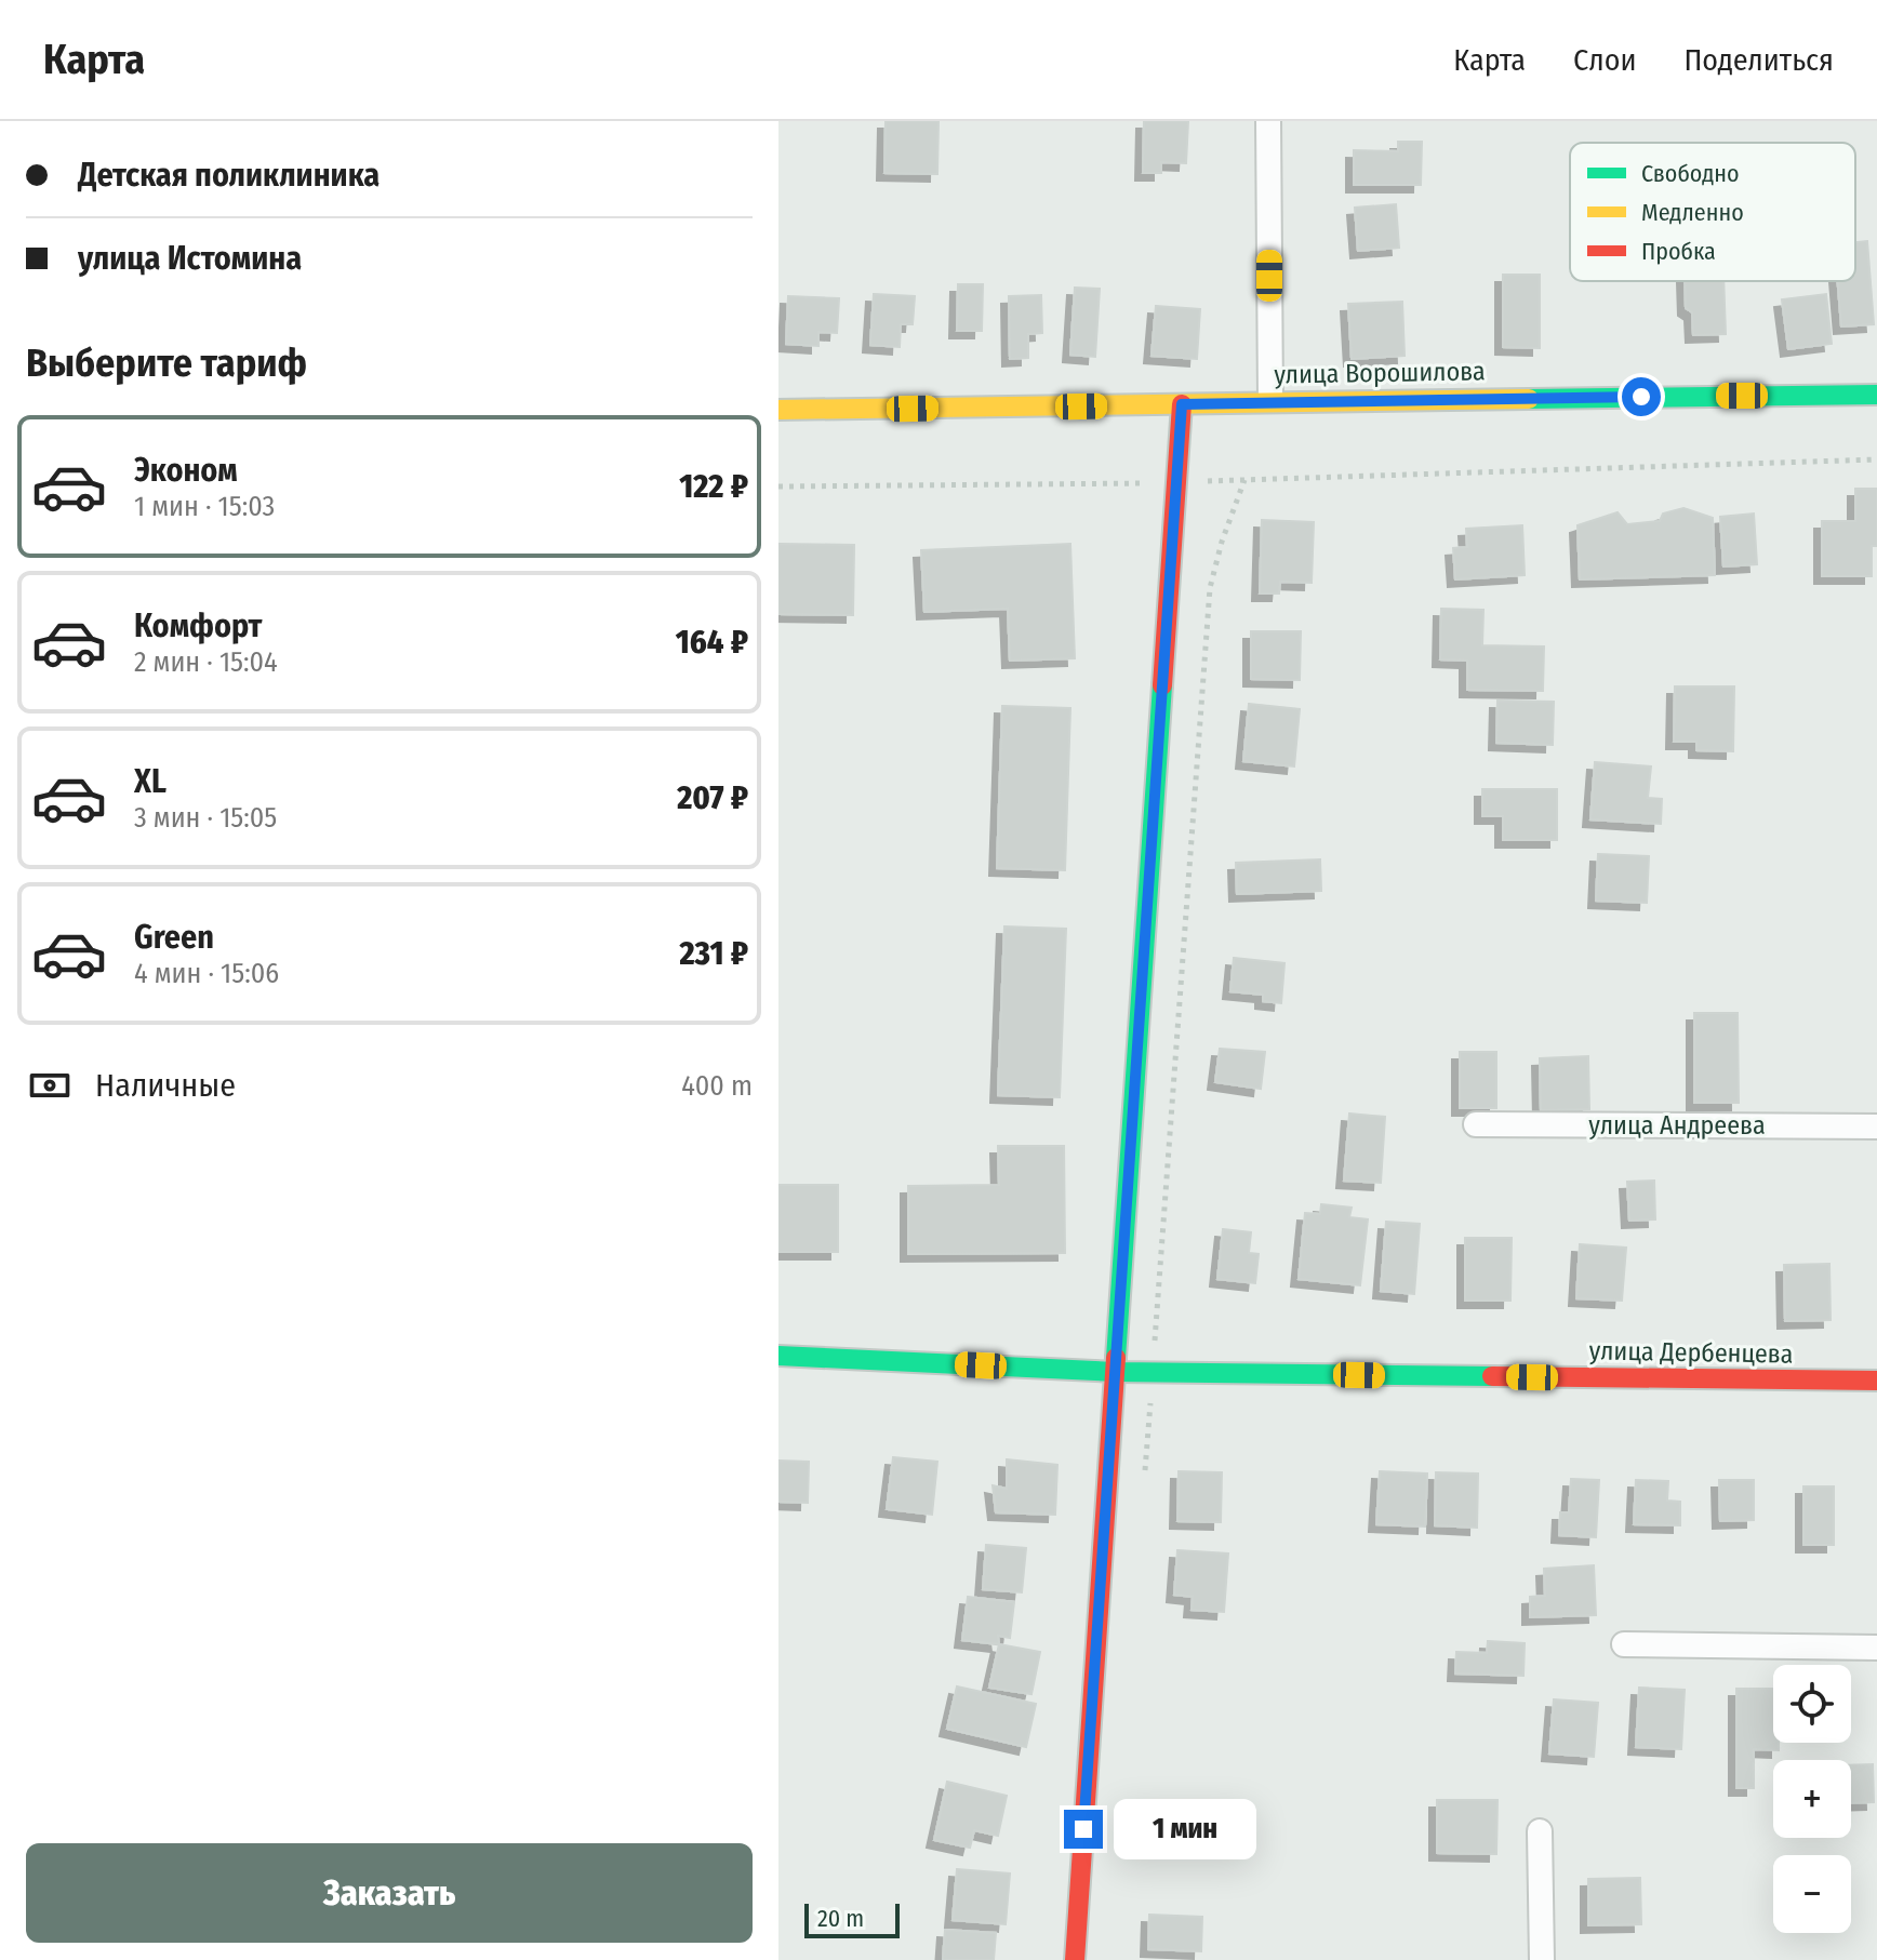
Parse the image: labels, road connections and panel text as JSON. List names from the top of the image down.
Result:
{
  "streets": {
    "street": ["улица Ворошилова", "улица Андреева", "улица Дербенцева"]
  },
  "legend": ["Свободно", "Медленно", "Пробка"],
  "scale_bar": "20 m",
  "page": {
    "header": "Карта",
    "nav": ["Карта", "Слои", "Поделиться"],
    "banner": ["Детская поликлиника", "улица Истомина"],
    "heading": "Выберите тариф",
    "list": [
      {
        "name": "Эконом",
        "note": "1 мин · 15:03",
        "value": "122 ₽"
      },
      {
        "name": "Комфорт",
        "note": "2 мин · 15:04",
        "value": "164 ₽"
      },
      {
        "name": "XL",
        "note": "3 мин · 15:05",
        "value": "207 ₽"
      },
      {
        "name": "Green",
        "note": "4 мин · 15:06",
        "value": "231 ₽"
      }
    ],
    "pay": ["Наличные", "400 m"],
    "map_buttons": ["+", "−"],
    "bubble": "1 мин",
    "buttons": "Заказать",
    "scale": "20 m"
  }
}
